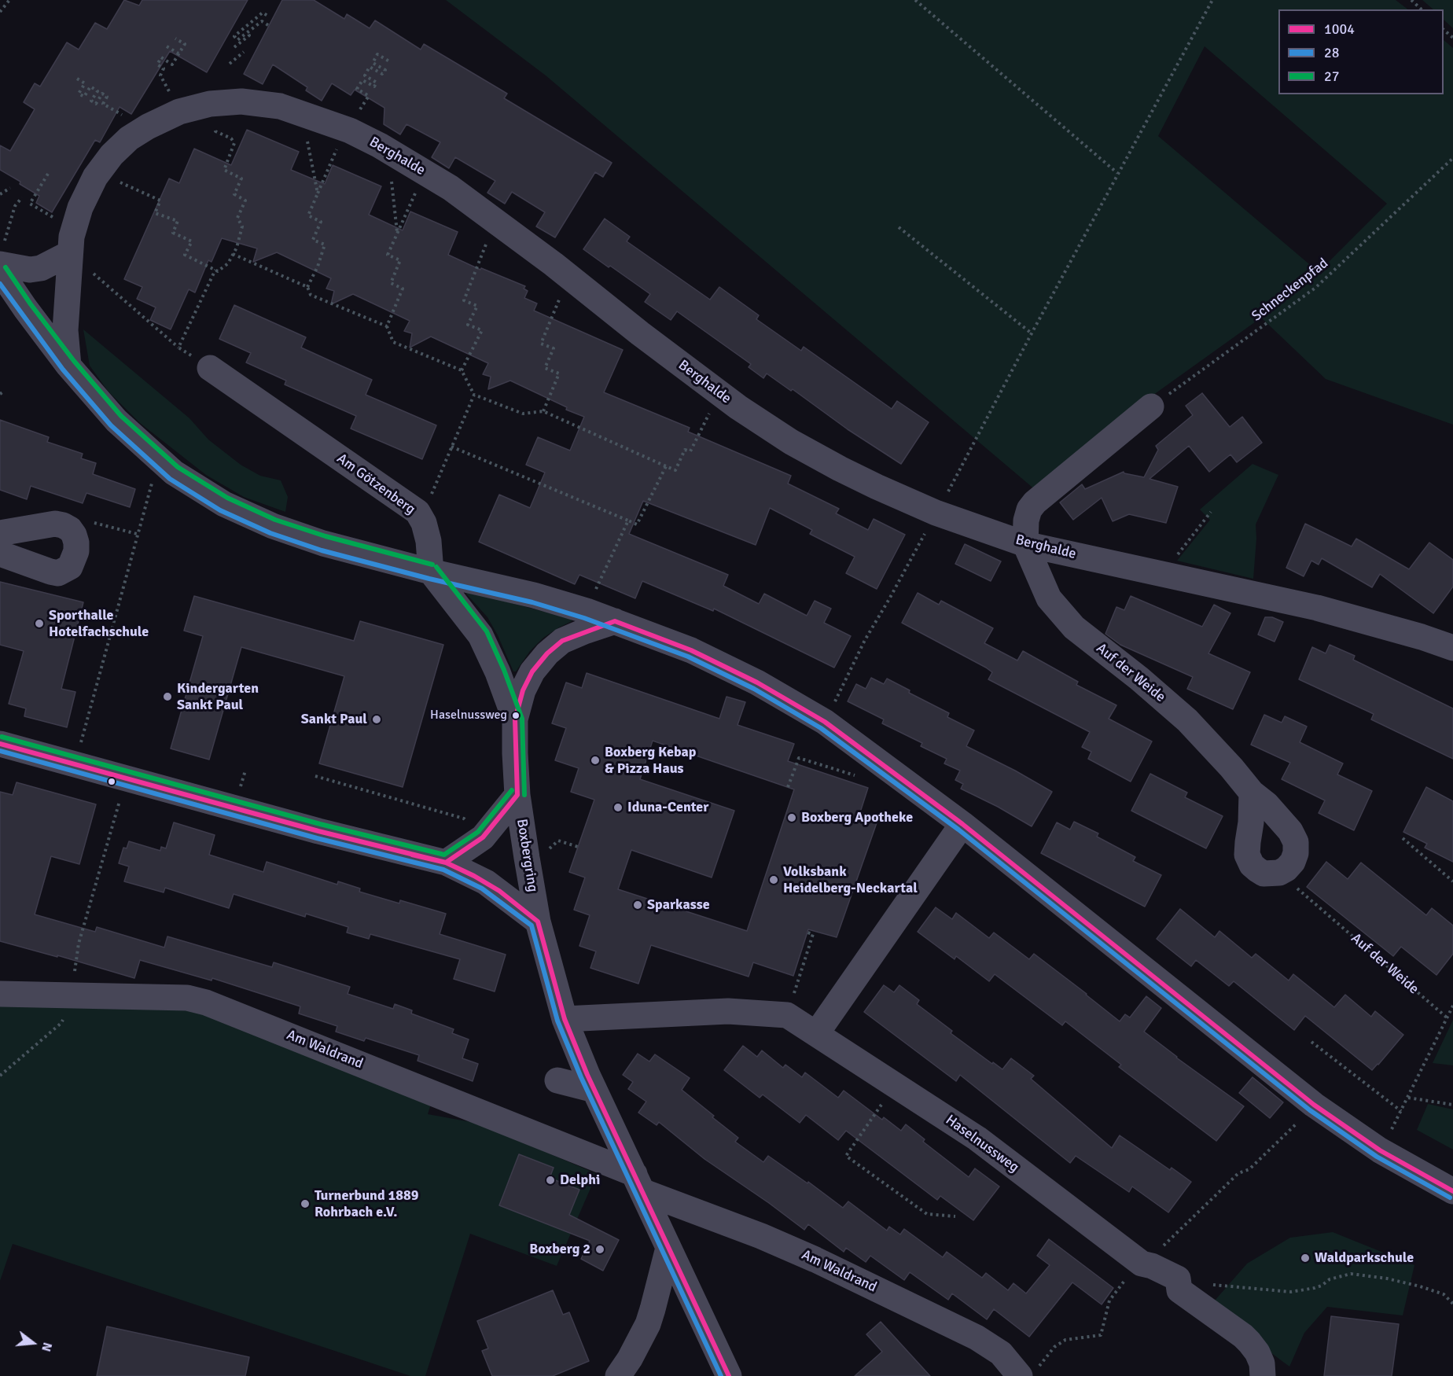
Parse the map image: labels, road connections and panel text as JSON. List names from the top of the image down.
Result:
{
  "streets": {
    "street": [
      "Berghalde",
      "Am Götzenberg",
      "Auf der Weide",
      "Boxbergring",
      "Am Waldrand",
      "Haselnussweg"
    ],
    "path": ["Schneckenpfad"]
  },
  "crossings": [
    ["Berghalde", "Auf der Weide"],
    ["Am Götzenberg", "Boxbergring"],
    ["Boxbergring", "Am Waldrand"],
    ["Boxbergring", "Haselnussweg"]
  ],
  "places": [
    "Sporthalle Hotelfachschule",
    "Kindergarten Sankt Paul",
    "Haselnussweg",
    "Sankt Paul",
    "Boxberg Kebap & Pizza Haus",
    "Iduna-Center",
    "Boxberg Apotheke",
    "Volksbank Heidelberg-Neckartal",
    "Sparkasse",
    "Delphi",
    "Turnerbund 1889 Rohrbach e.V.",
    "Boxberg 2",
    "Waldparkschule"
  ],
  "lines": ["transit line 27", "transit line 28", "transit line 1004"],
  "legend": ["1004", "28", "27"],
  "north": "right"
}
